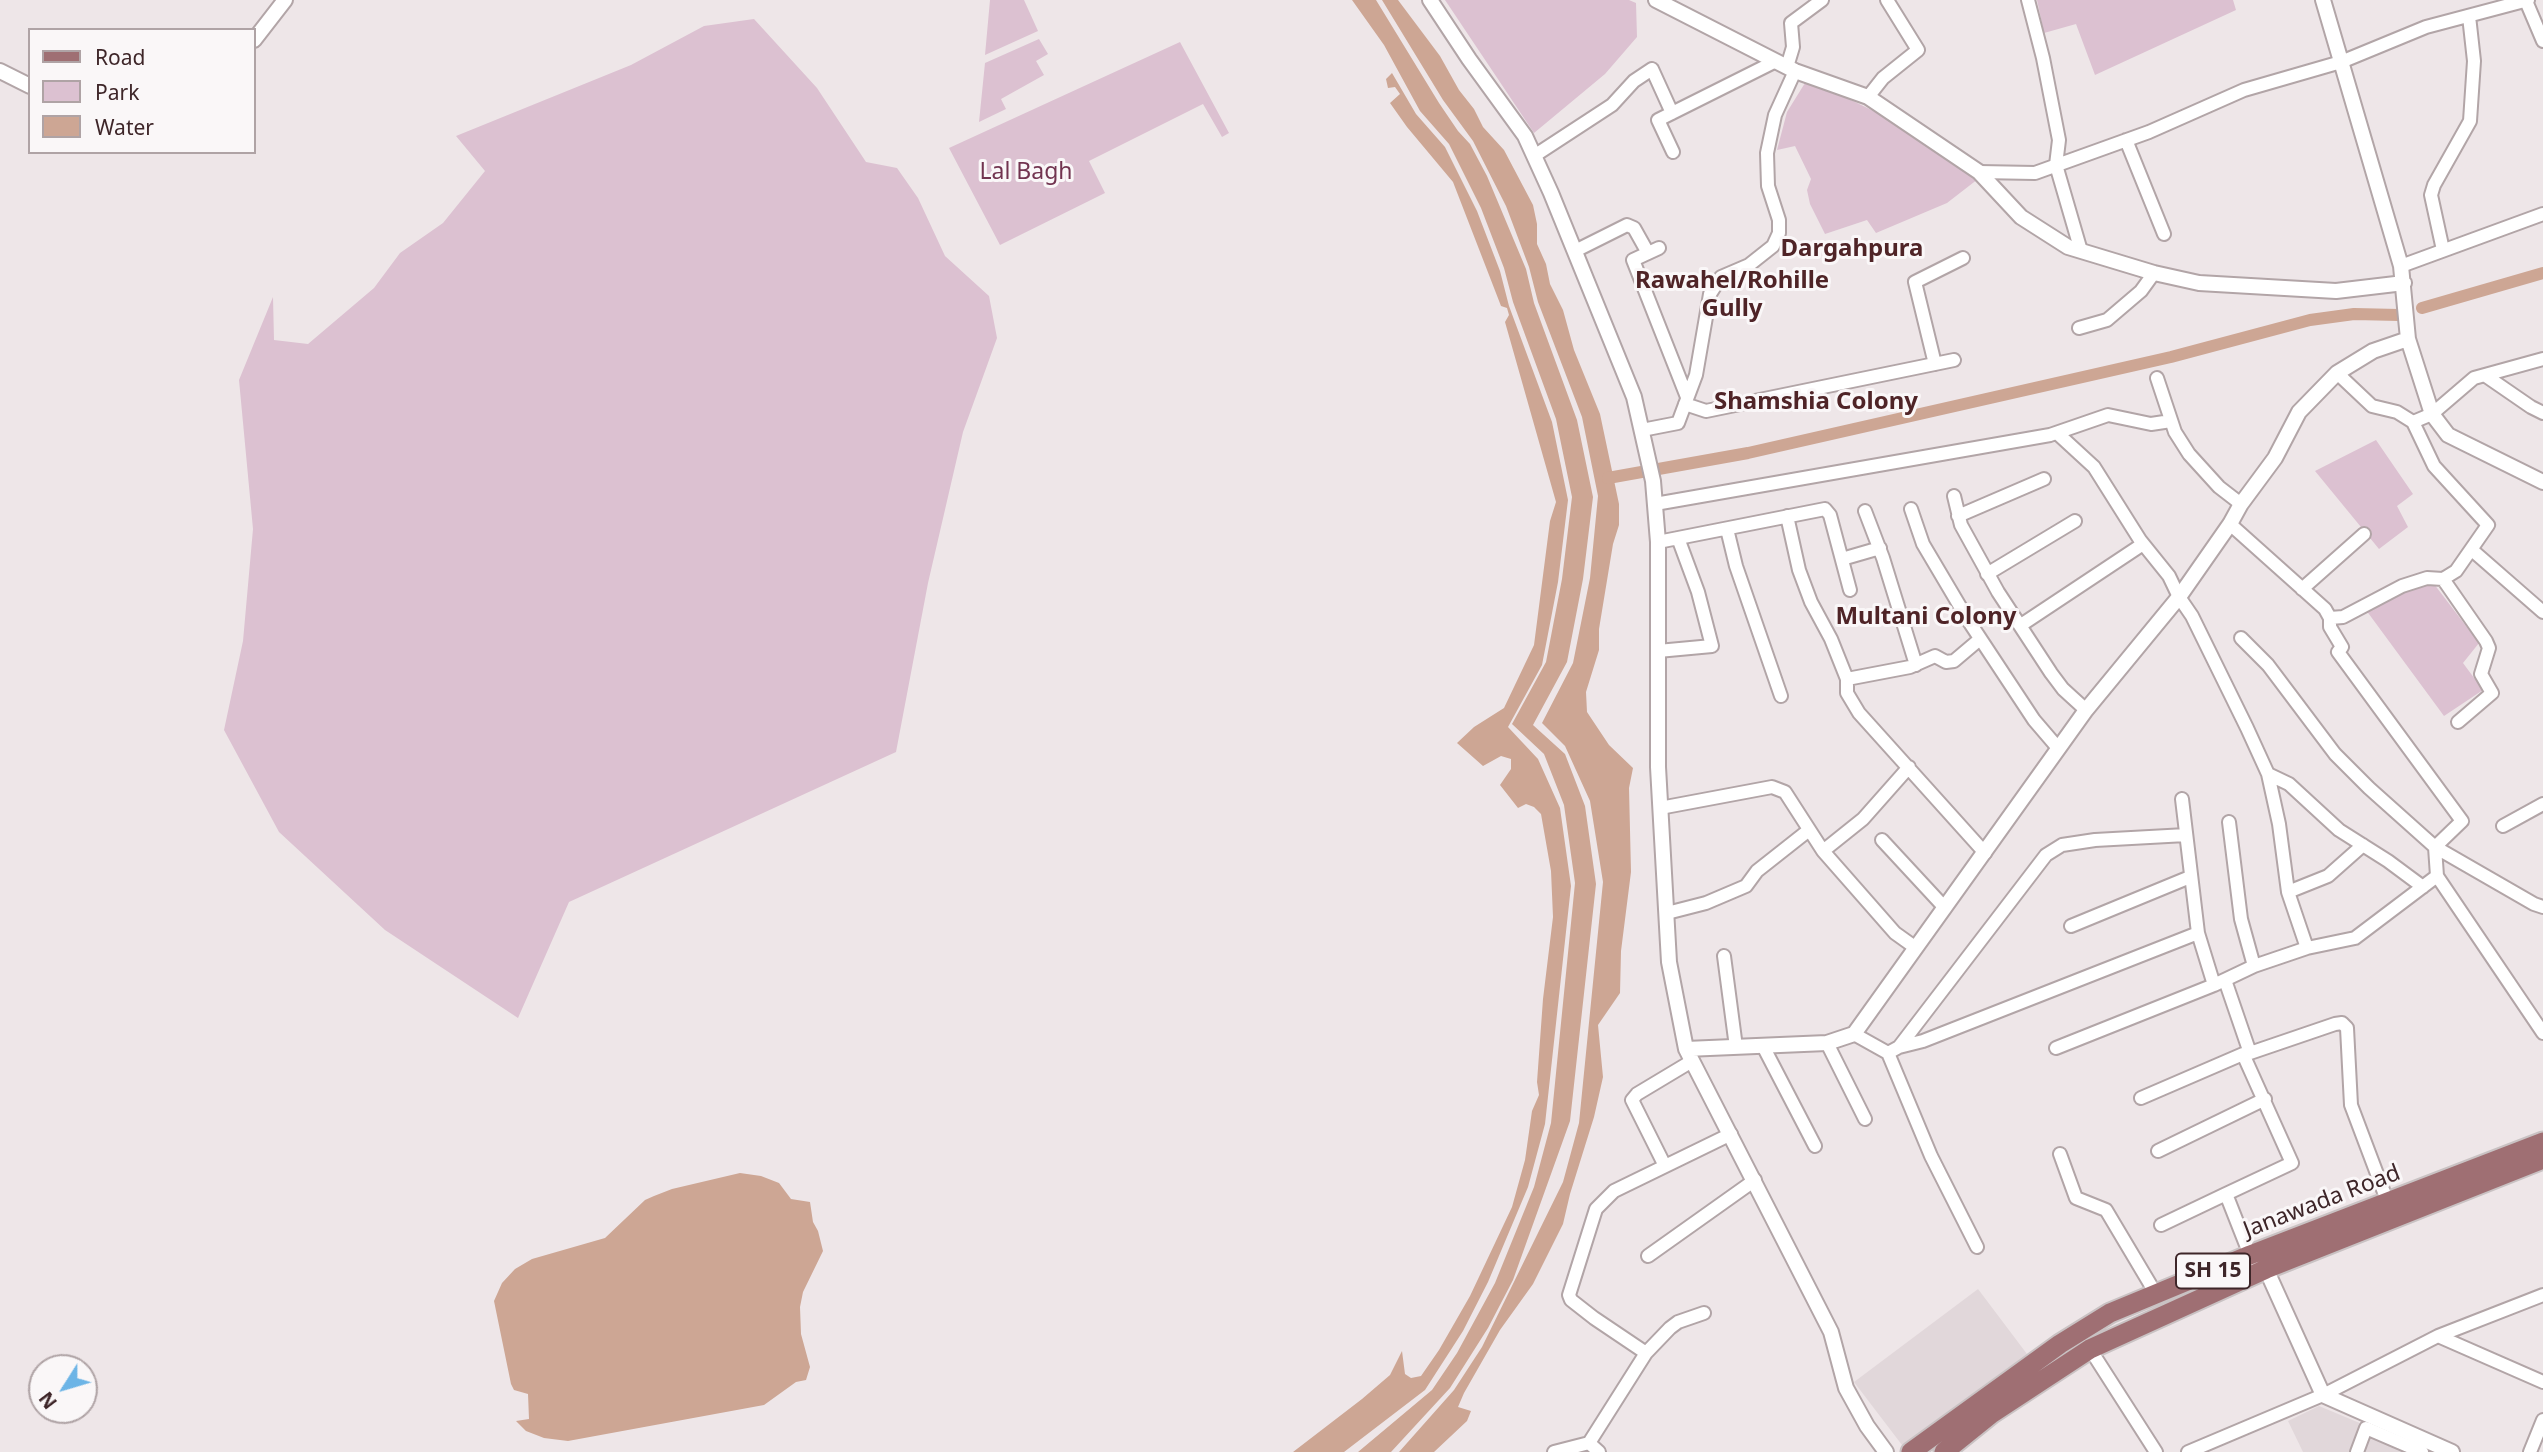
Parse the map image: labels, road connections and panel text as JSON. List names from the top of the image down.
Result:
{
  "streets": {
    "main road": ["Janawada Road", "SH 15"]
  },
  "districts": [
    "Dargahpura",
    "Rawahel/Rohille Gully",
    "Shamshia Colony",
    "Multani Colony"
  ],
  "parks": ["Lal Bagh"],
  "legend": ["Road", "Park", "Water"],
  "north": "bottom left"
}
